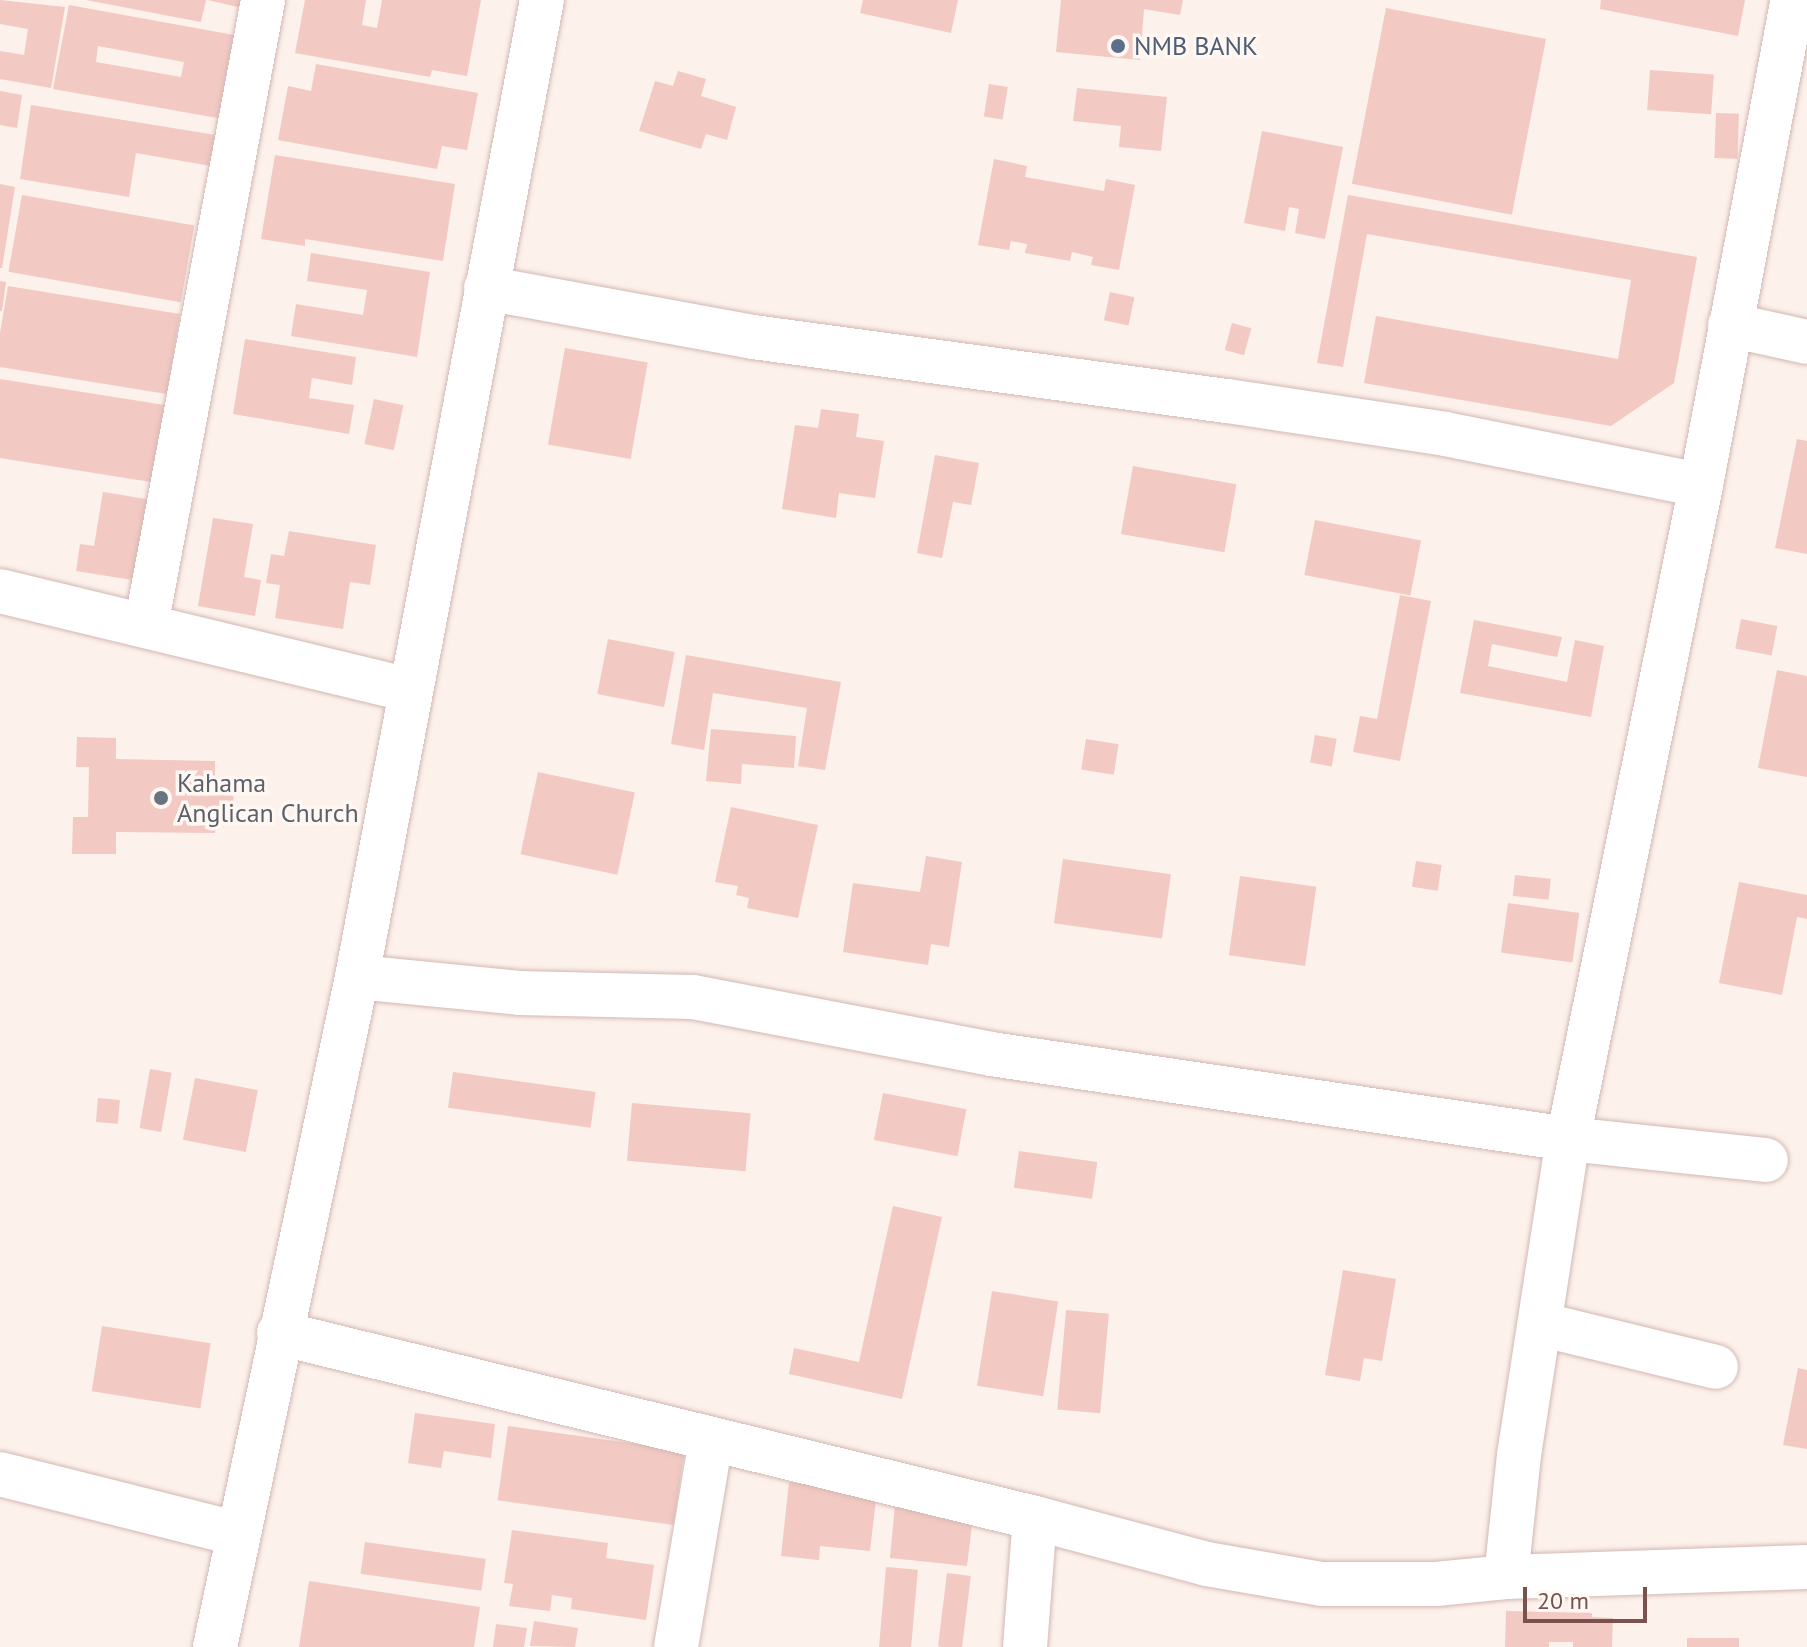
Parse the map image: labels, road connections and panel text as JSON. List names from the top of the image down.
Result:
{
  "places": ["NMB BANK", "Kahama Anglican Church"],
  "scale_bar": "20 m"
}
